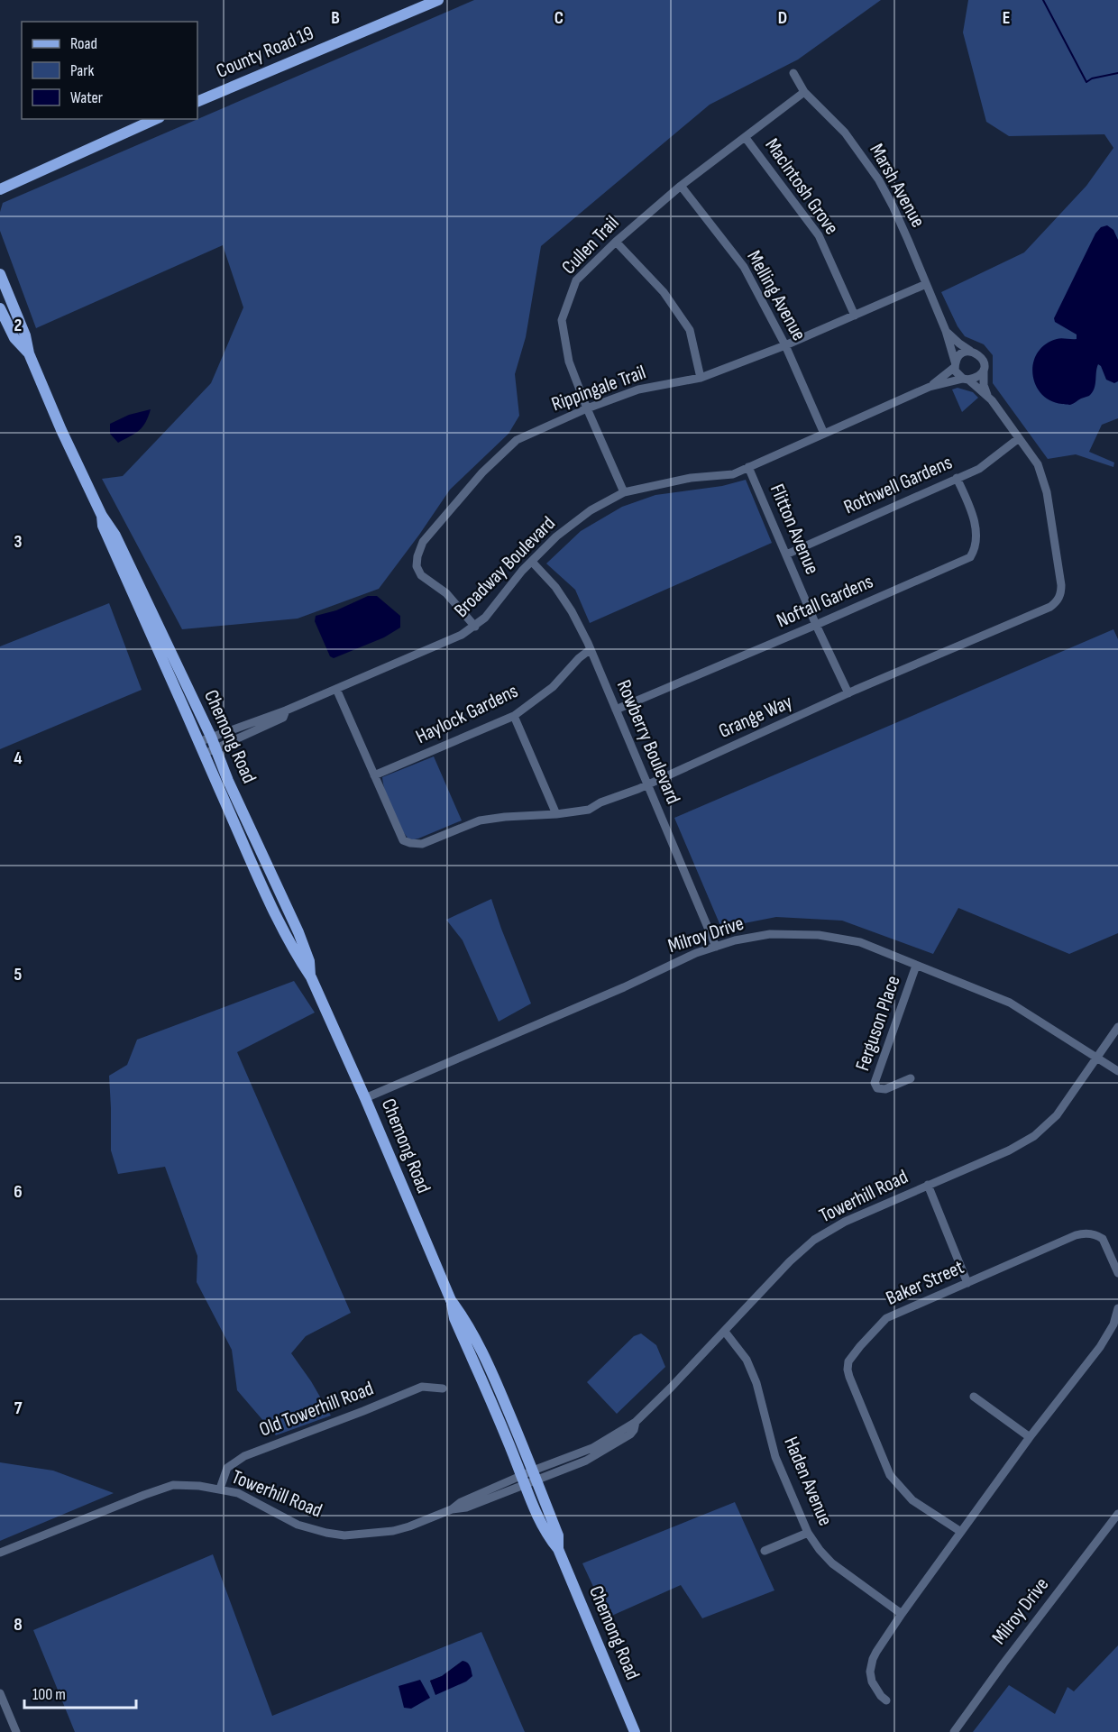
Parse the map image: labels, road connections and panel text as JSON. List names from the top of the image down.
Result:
{
  "streets": {
    "main road": ["County Road 19", "Chemong Road"],
    "street": [
      "Marsh Avenue",
      "MacIntosh Grove",
      "Cullen Trail",
      "Melling Avenue",
      "Rippingale Trail",
      "Rothwell Gardens",
      "Flitton Avenue",
      "Broadway Boulevard",
      "Noftall Gardens",
      "Haylock Gardens",
      "Grange Way",
      "Rowberry Boulevard",
      "Milroy Drive",
      "Ferguson Place",
      "Towerhill Road",
      "Baker Street",
      "Old Towerhill Road",
      "Haden Avenue"
    ]
  },
  "crossings": [
    ["Marsh Avenue", "Cullen Trail"],
    ["Marsh Avenue", "Rippingale Trail"],
    ["Marsh Avenue", "Broadway Boulevard"],
    ["Marsh Avenue", "Grange Way"],
    ["MacIntosh Grove", "Cullen Trail"],
    ["MacIntosh Grove", "Rippingale Trail"],
    ["Cullen Trail", "Melling Avenue"],
    ["Cullen Trail", "Rippingale Trail"],
    ["Cullen Trail", "Broadway Boulevard"],
    ["Melling Avenue", "Rippingale Trail"],
    ["Melling Avenue", "Broadway Boulevard"],
    ["Rippingale Trail", "Broadway Boulevard"],
    ["Rothwell Gardens", "Flitton Avenue"],
    ["Rothwell Gardens", "Noftall Gardens"],
    ["Rothwell Gardens", "Grange Way"],
    ["Flitton Avenue", "Broadway Boulevard"],
    ["Flitton Avenue", "Noftall Gardens"],
    ["Flitton Avenue", "Grange Way"],
    ["Broadway Boulevard", "Grange Way"],
    ["Broadway Boulevard", "Chemong Road"],
    ["Broadway Boulevard", "Rowberry Boulevard"],
    ["Noftall Gardens", "Rowberry Boulevard"],
    ["Haylock Gardens", "Grange Way"],
    ["Haylock Gardens", "Rowberry Boulevard"],
    ["Grange Way", "Rowberry Boulevard"],
    ["Chemong Road", "Milroy Drive"],
    ["Chemong Road", "Towerhill Road"],
    ["Rowberry Boulevard", "Milroy Drive"],
    ["Milroy Drive", "Ferguson Place"],
    ["Milroy Drive", "Towerhill Road"],
    ["Towerhill Road", "Old Towerhill Road"],
    ["Towerhill Road", "Haden Avenue"]
  ],
  "legend": ["Road", "Park", "Water"],
  "scale_bar": "100 m",
  "grid": {
    "columns": [
      "B",
      "C",
      "D",
      "E"
    ],
    "rows": [
      "2",
      "3",
      "4",
      "5",
      "6",
      "7",
      "8"
    ]
  }
}
